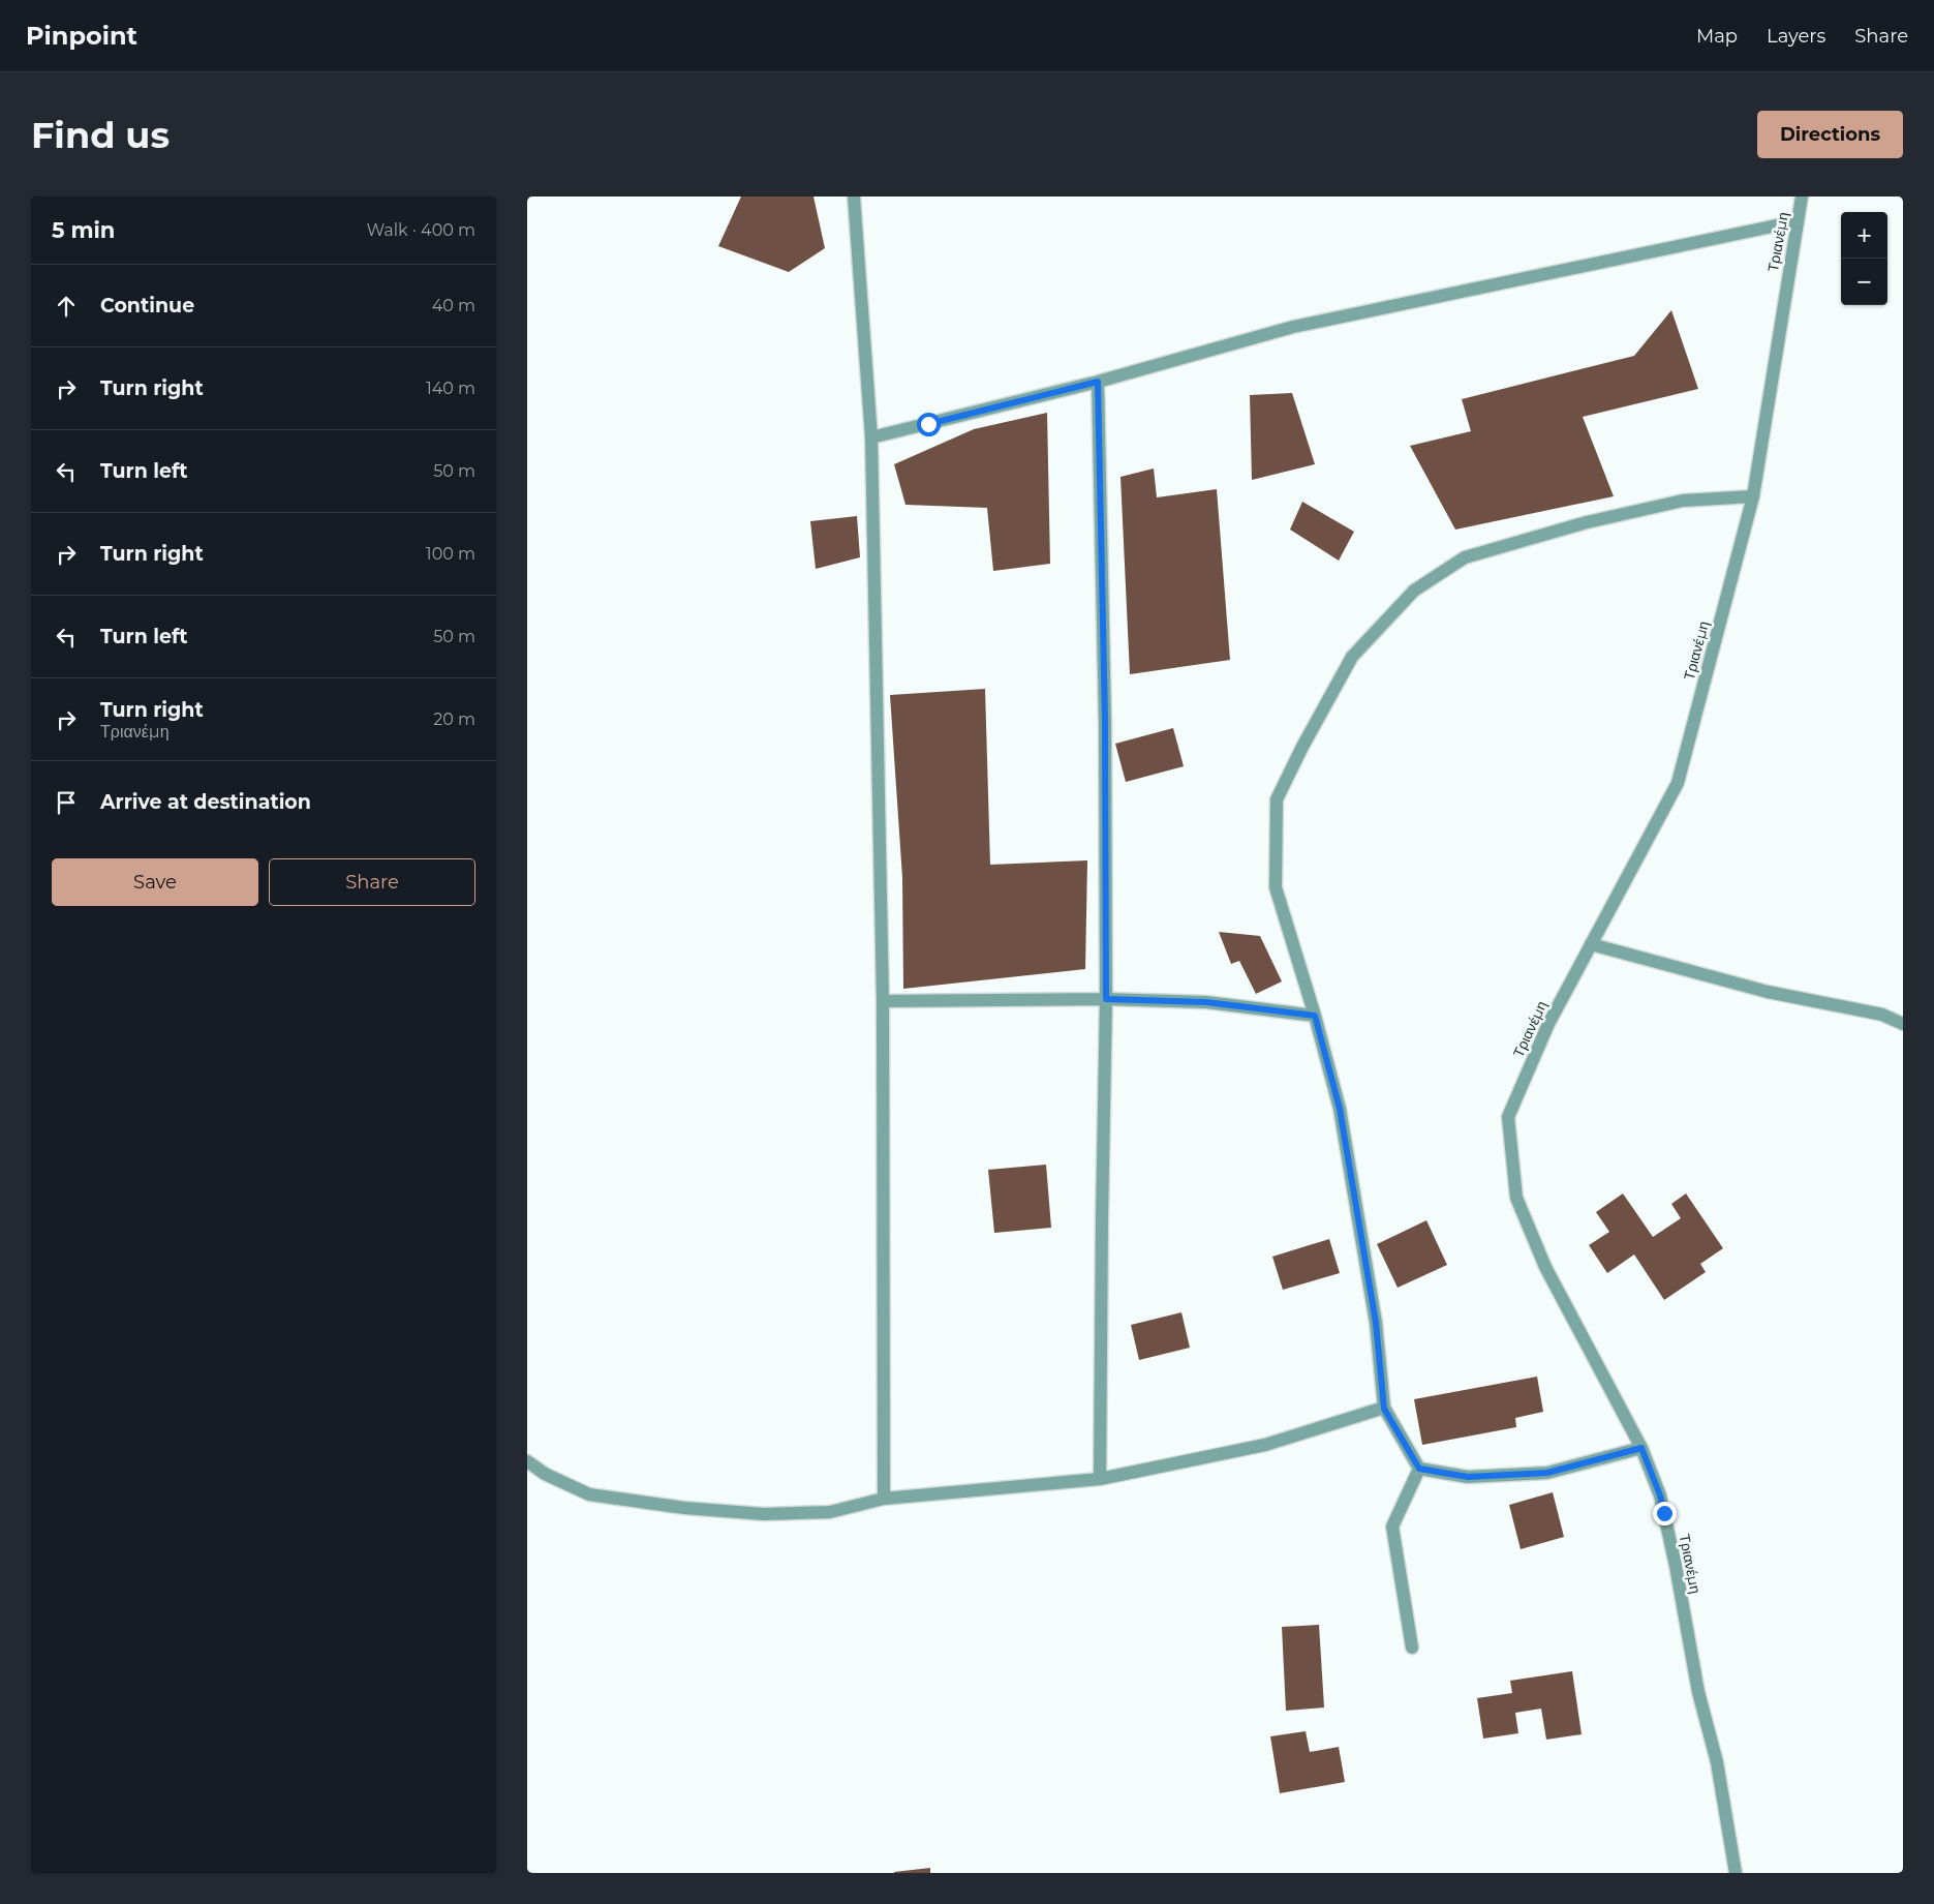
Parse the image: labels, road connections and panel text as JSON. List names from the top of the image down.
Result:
{
  "streets": {
    "street": ["Τριανέμη"]
  },
  "page": {
    "header": "Pinpoint",
    "nav": ["Map", "Layers", "Share"],
    "buttons": [
      "Directions",
      ["Save", "Share"]
    ],
    "title": "Find us",
    "heading": ["5 min", "Walk · 400 m"],
    "map_buttons": ["+", "−"],
    "list": [
      ["Continue", "40 m"],
      ["Turn right", "140 m"],
      ["Turn left", "50 m"],
      ["Turn right", "100 m"],
      ["Turn left", "50 m"],
      ["Turn right", "Τριανέμη", "20 m"],
      "Arrive at destination"
    ]
  }
}
